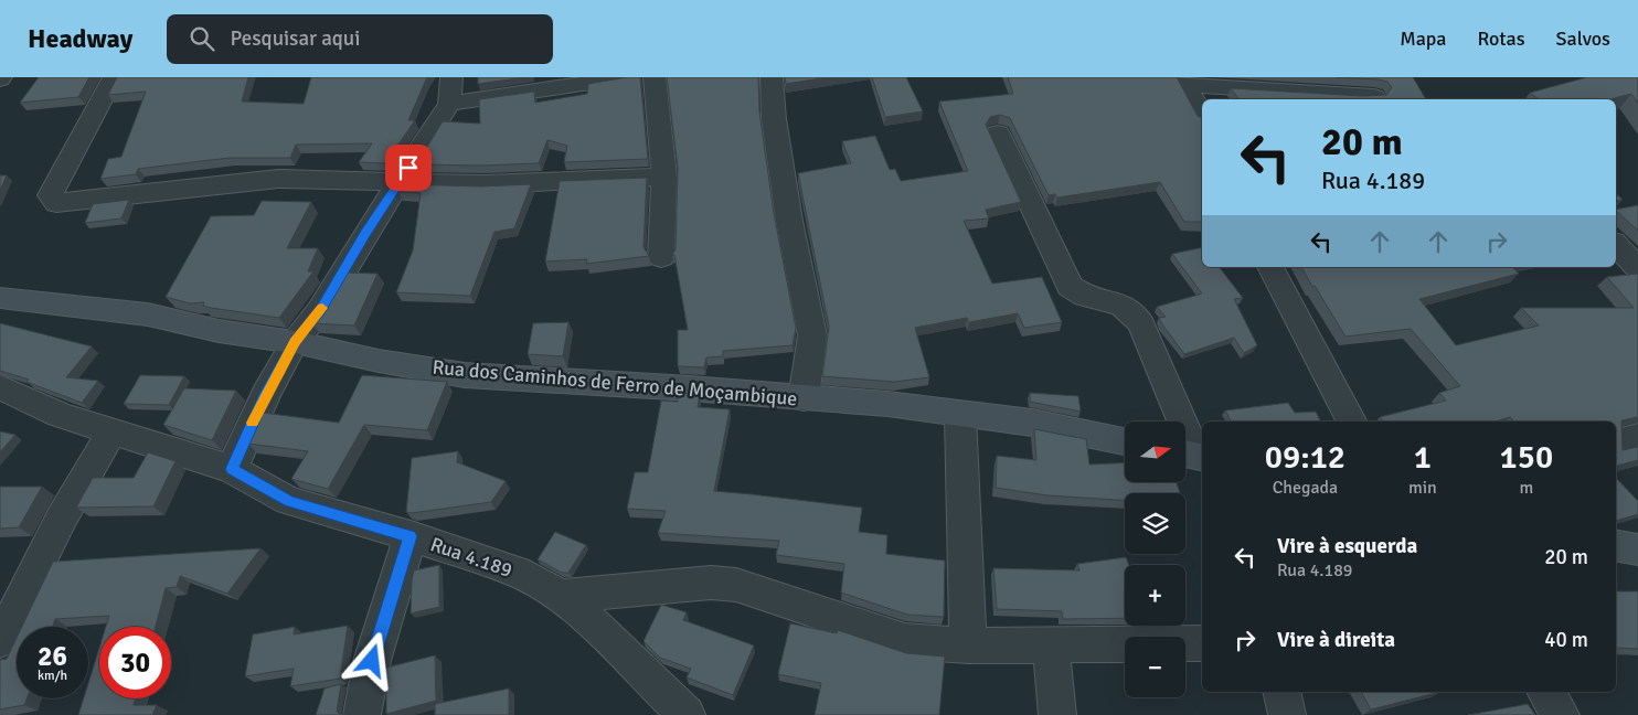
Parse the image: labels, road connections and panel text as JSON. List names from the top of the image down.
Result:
{
  "streets": {
    "street": ["Rua dos Caminhos de Ferro de Moçambique", "Rua 4.189"]
  },
  "north": "right",
  "page": {
    "header": "Headway",
    "search": "Pesquisar aqui",
    "nav": ["Mapa", "Rotas", "Salvos"],
    "turn": ["20 m", "Rua 4.189"],
    "map_buttons": ["+", "−"],
    "eta": [
      "09:12",
      "Chegada",
      "1",
      "min",
      "150",
      "m"
    ],
    "list": [
      {
        "name": "Vire à esquerda",
        "note": "Rua 4.189",
        "value": "20 m"
      },
      {
        "name": "Vire à direita",
        "value": "40 m"
      }
    ],
    "speed": "26 km/h",
    "limit": "30"
  }
}
